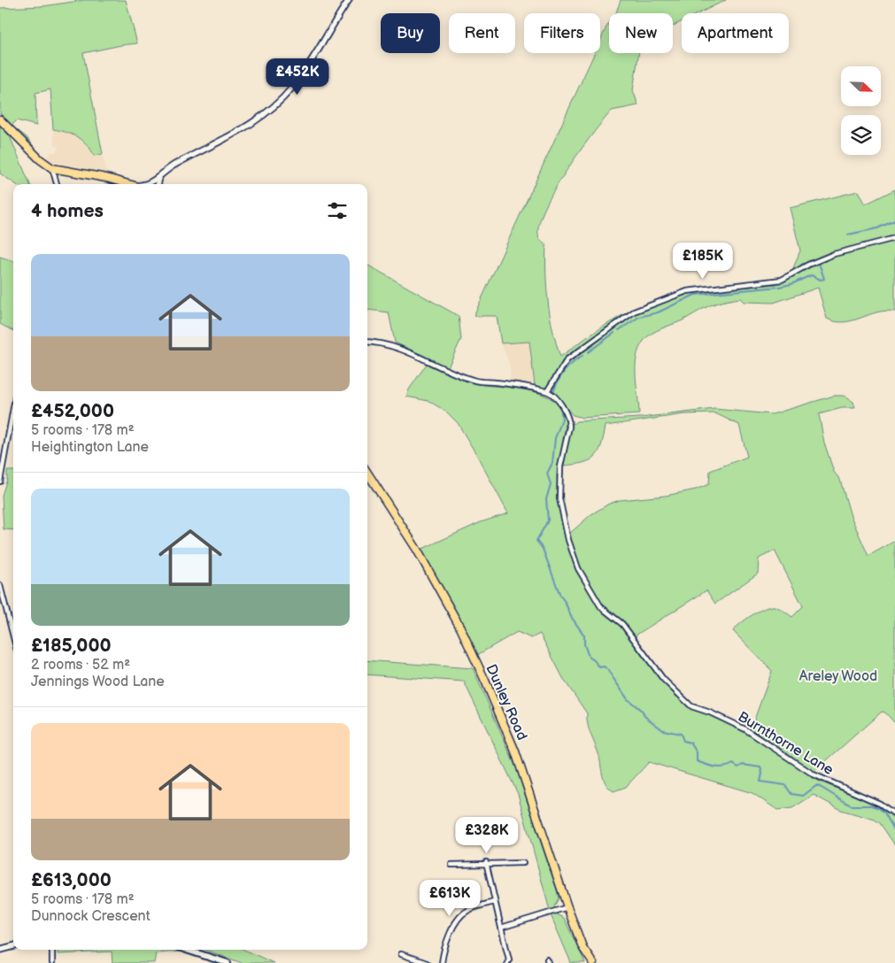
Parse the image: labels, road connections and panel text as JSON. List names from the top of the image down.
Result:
{
  "streets": {
    "main road": ["Dunley Road"],
    "street": ["Burnthorne Lane"]
  },
  "parks": ["Areley Wood"],
  "north": "bottom right",
  "page": {
    "chip": [
      "Buy",
      "Rent",
      "Filters",
      "New",
      "Apartment"
    ],
    "price": [
      "£452K",
      "£185K",
      "£328K",
      "£613K"
    ],
    "heading": "4 homes",
    "list": [
      {
        "name": "£452,000",
        "note": "5 rooms · 178 m² · Heightington Lane"
      },
      {
        "name": "£185,000",
        "note": "2 rooms · 52 m² · Jennings Wood Lane"
      },
      {
        "name": "£613,000",
        "note": "5 rooms · 178 m² · Dunnock Crescent"
      }
    ]
  }
}
